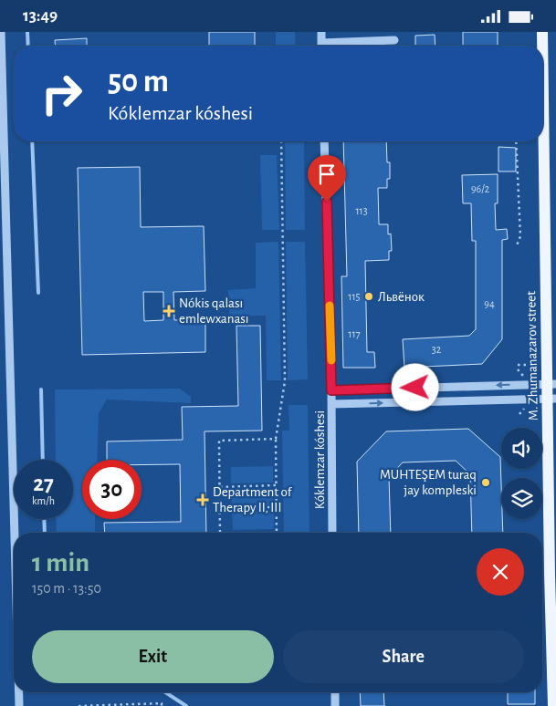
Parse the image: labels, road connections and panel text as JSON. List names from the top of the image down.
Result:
{
  "streets": {
    "main road": ["M. Zhumanazarov street"],
    "street": ["Kóklemzar kóshesi"]
  },
  "places": {
    "other": ["Львёнок", "MUHTEŞEM turaq jay kompleski"],
    "health": ["Nókis qalası emlewxanası", "Department of Therapy II, III"]
  },
  "house_numbers": [
    "96/2",
    "113",
    "115",
    "94",
    "117",
    "32"
  ],
  "page": {
    "status": "13:49",
    "turn": ["50 m", "Kóklemzar kóshesi"],
    "speed": "27 km/h",
    "limit": "30",
    "heading": ["1 min", "150 m · 13:50"],
    "buttons": ["Exit", "Share"]
  }
}
